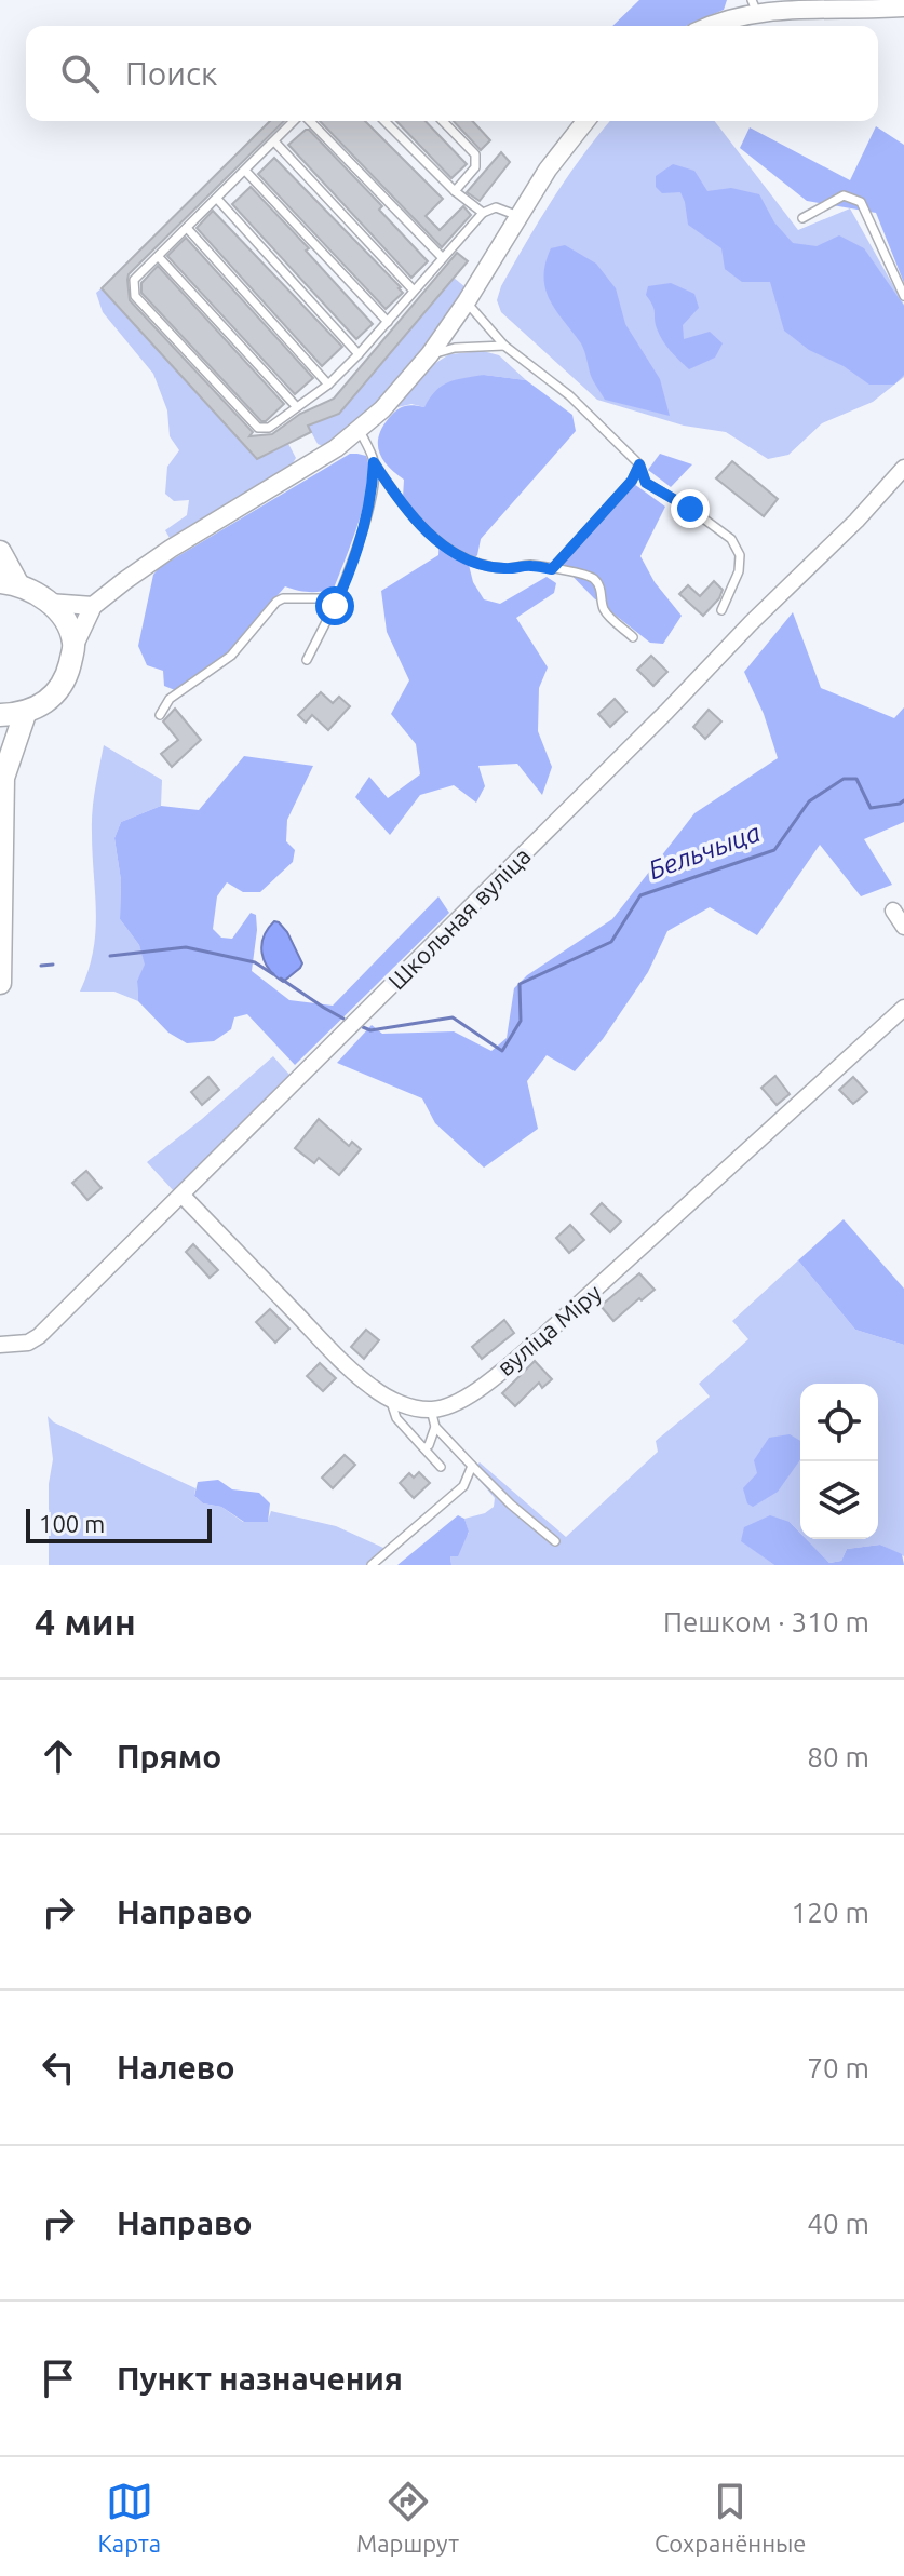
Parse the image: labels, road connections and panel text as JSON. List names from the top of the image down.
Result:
{
  "streets": {
    "street": ["Школьная вуліца", "вуліца Міру"]
  },
  "water": ["Бельчыца"],
  "scale_bar": "100 m",
  "page": {
    "search": "Поиск",
    "scale": "100 m",
    "heading": ["4 мин", "Пешком · 310 m"],
    "list": [
      ["Прямо", "80 m"],
      ["Направо", "120 m"],
      ["Налево", "70 m"],
      ["Направо", "40 m"],
      "Пункт назначения"
    ],
    "nav": ["Карта", "Маршрут", "Сохранённые"]
  }
}
